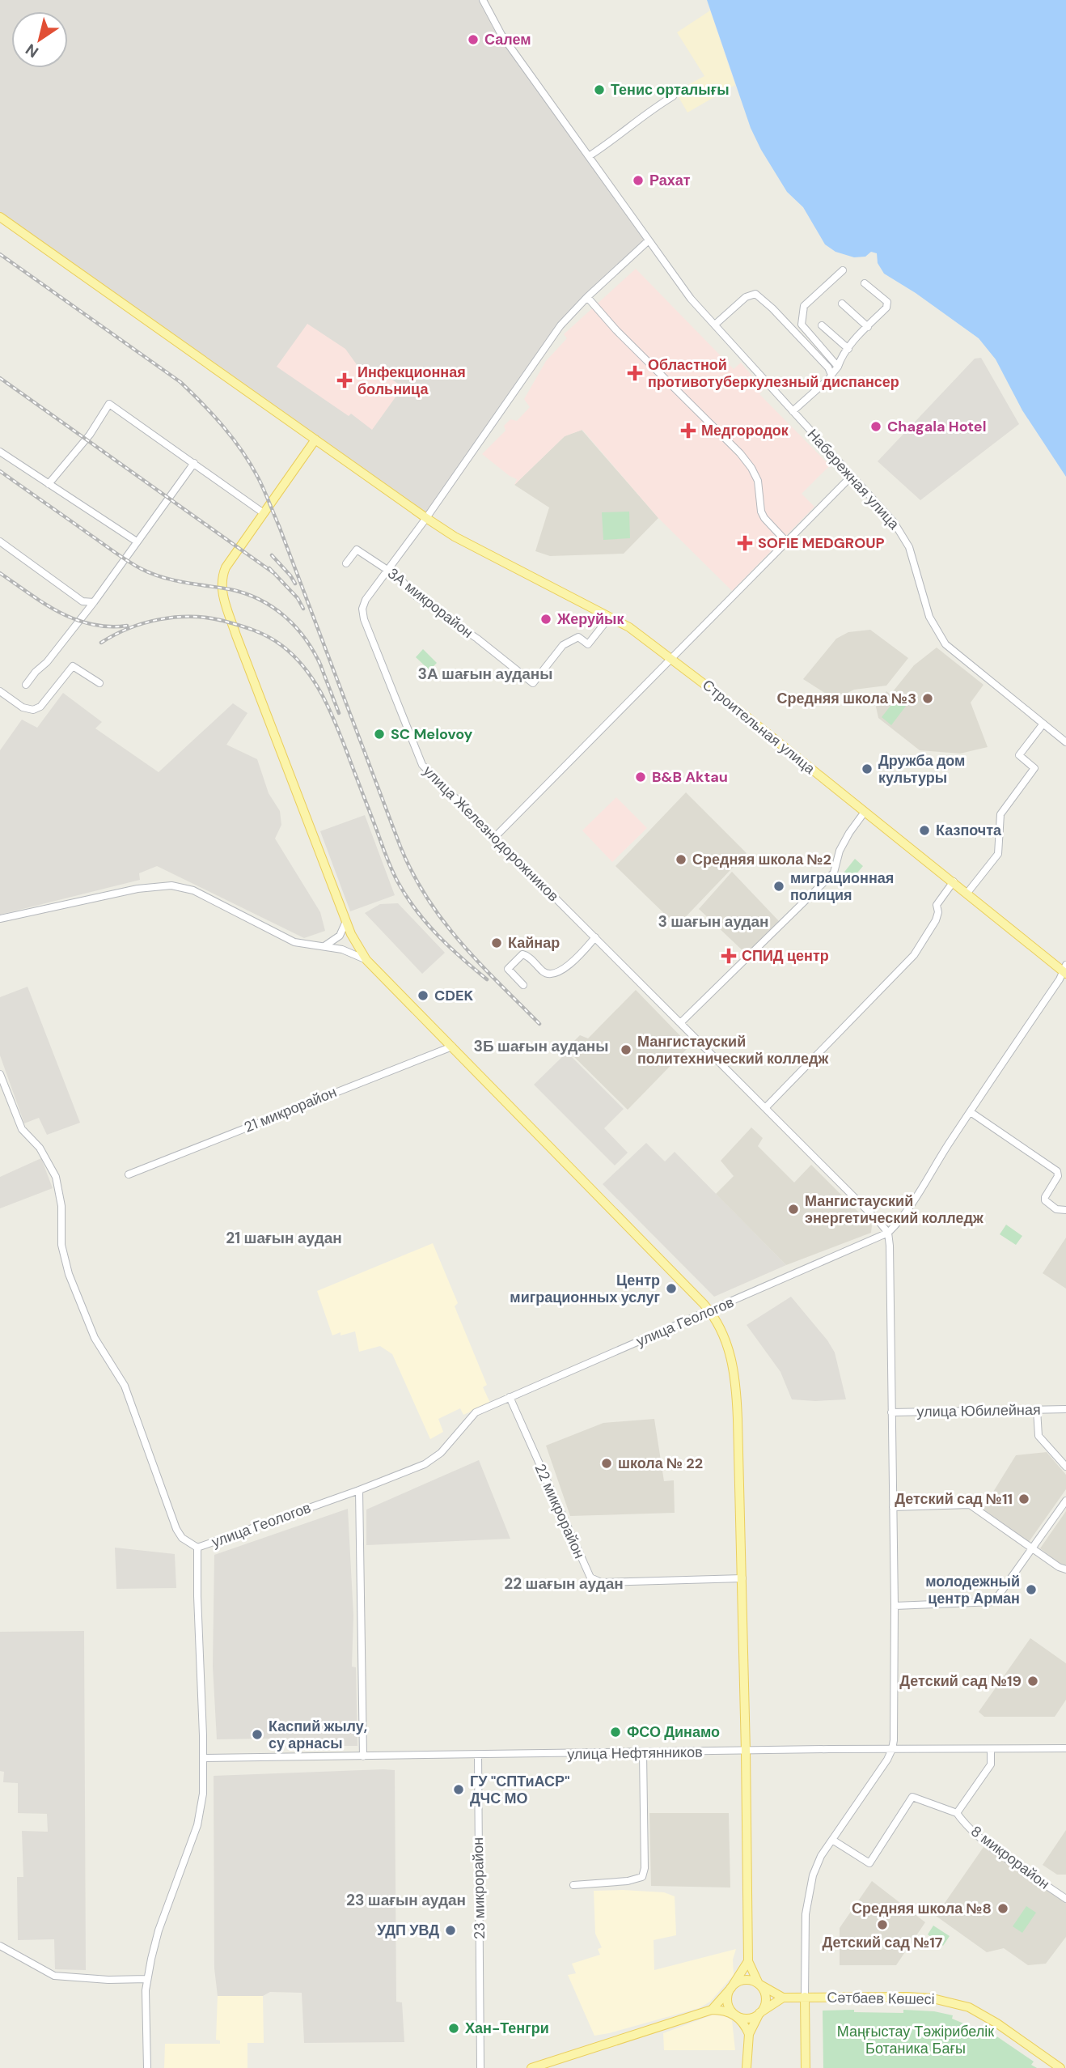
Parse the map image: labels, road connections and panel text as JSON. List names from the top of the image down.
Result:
{
  "streets": {
    "main road": ["Строительная улица", "Сәтбаев Көшесі"],
    "street": [
      "Набережная улица",
      "3А микрорайон",
      "улица Железнодорожников",
      "21 микрорайон",
      "улица Геологов",
      "улица Юбилейная",
      "22 микрорайон",
      "улица Нефтянников",
      "8 микрорайон",
      "23 микрорайон"
    ]
  },
  "crossings": [
    ["Набережная улица", "улица Железнодорожников"],
    ["3А микрорайон", "Строительная улица"],
    ["3А микрорайон", "улица Железнодорожников"],
    ["Строительная улица", "улица Железнодорожников"],
    ["Строительная улица", "улица Геологов"],
    ["улица Железнодорожников", "улица Геологов"],
    ["улица Геологов", "22 микрорайон"],
    ["улица Нефтянников", "23 микрорайон"]
  ],
  "districts": [
    "3А шағын ауданы",
    "3 шағын аудан",
    "3Б шағын ауданы",
    "21 шағын аудан",
    "22 шағын аудан",
    "23 шағын аудан"
  ],
  "parks": ["Маңғыстау Тәжірибелік Ботаника Бағы"],
  "places": {
    "other": [
      "Салем",
      "Тенис орталығы",
      "Рахат",
      "Chagala Hotel",
      "Жеруйык",
      "Средняя школа №3",
      "SC Melovoy",
      "Дружба дом культуры",
      "B&B Aktau",
      "Казпочта",
      "Средняя школа №2",
      "миграционная полиция",
      "Кайнар",
      "CDEK",
      "Мангистауский политехнический колледж",
      "Мангистауский энергетический колледж",
      "Центр миграционных услуг",
      "школа № 22",
      "Детский сад №11",
      "молодежный центр Арман",
      "Детский сад №19",
      "ФСО Динамо",
      "Каспий жылу, су арнасы",
      "ГУ \"СПТиАСР\" ДЧС МО",
      "Средняя школа №8",
      "Детский сад №17",
      "УДП УВД",
      "Хан-Тенгри"
    ],
    "health": [
      "Областной противотуберкулезный диспансер",
      "Инфекционная больница",
      "Медгородок",
      "SOFIE MEDGROUP",
      "СПИД центр"
    ]
  },
  "north": "bottom left"
}
